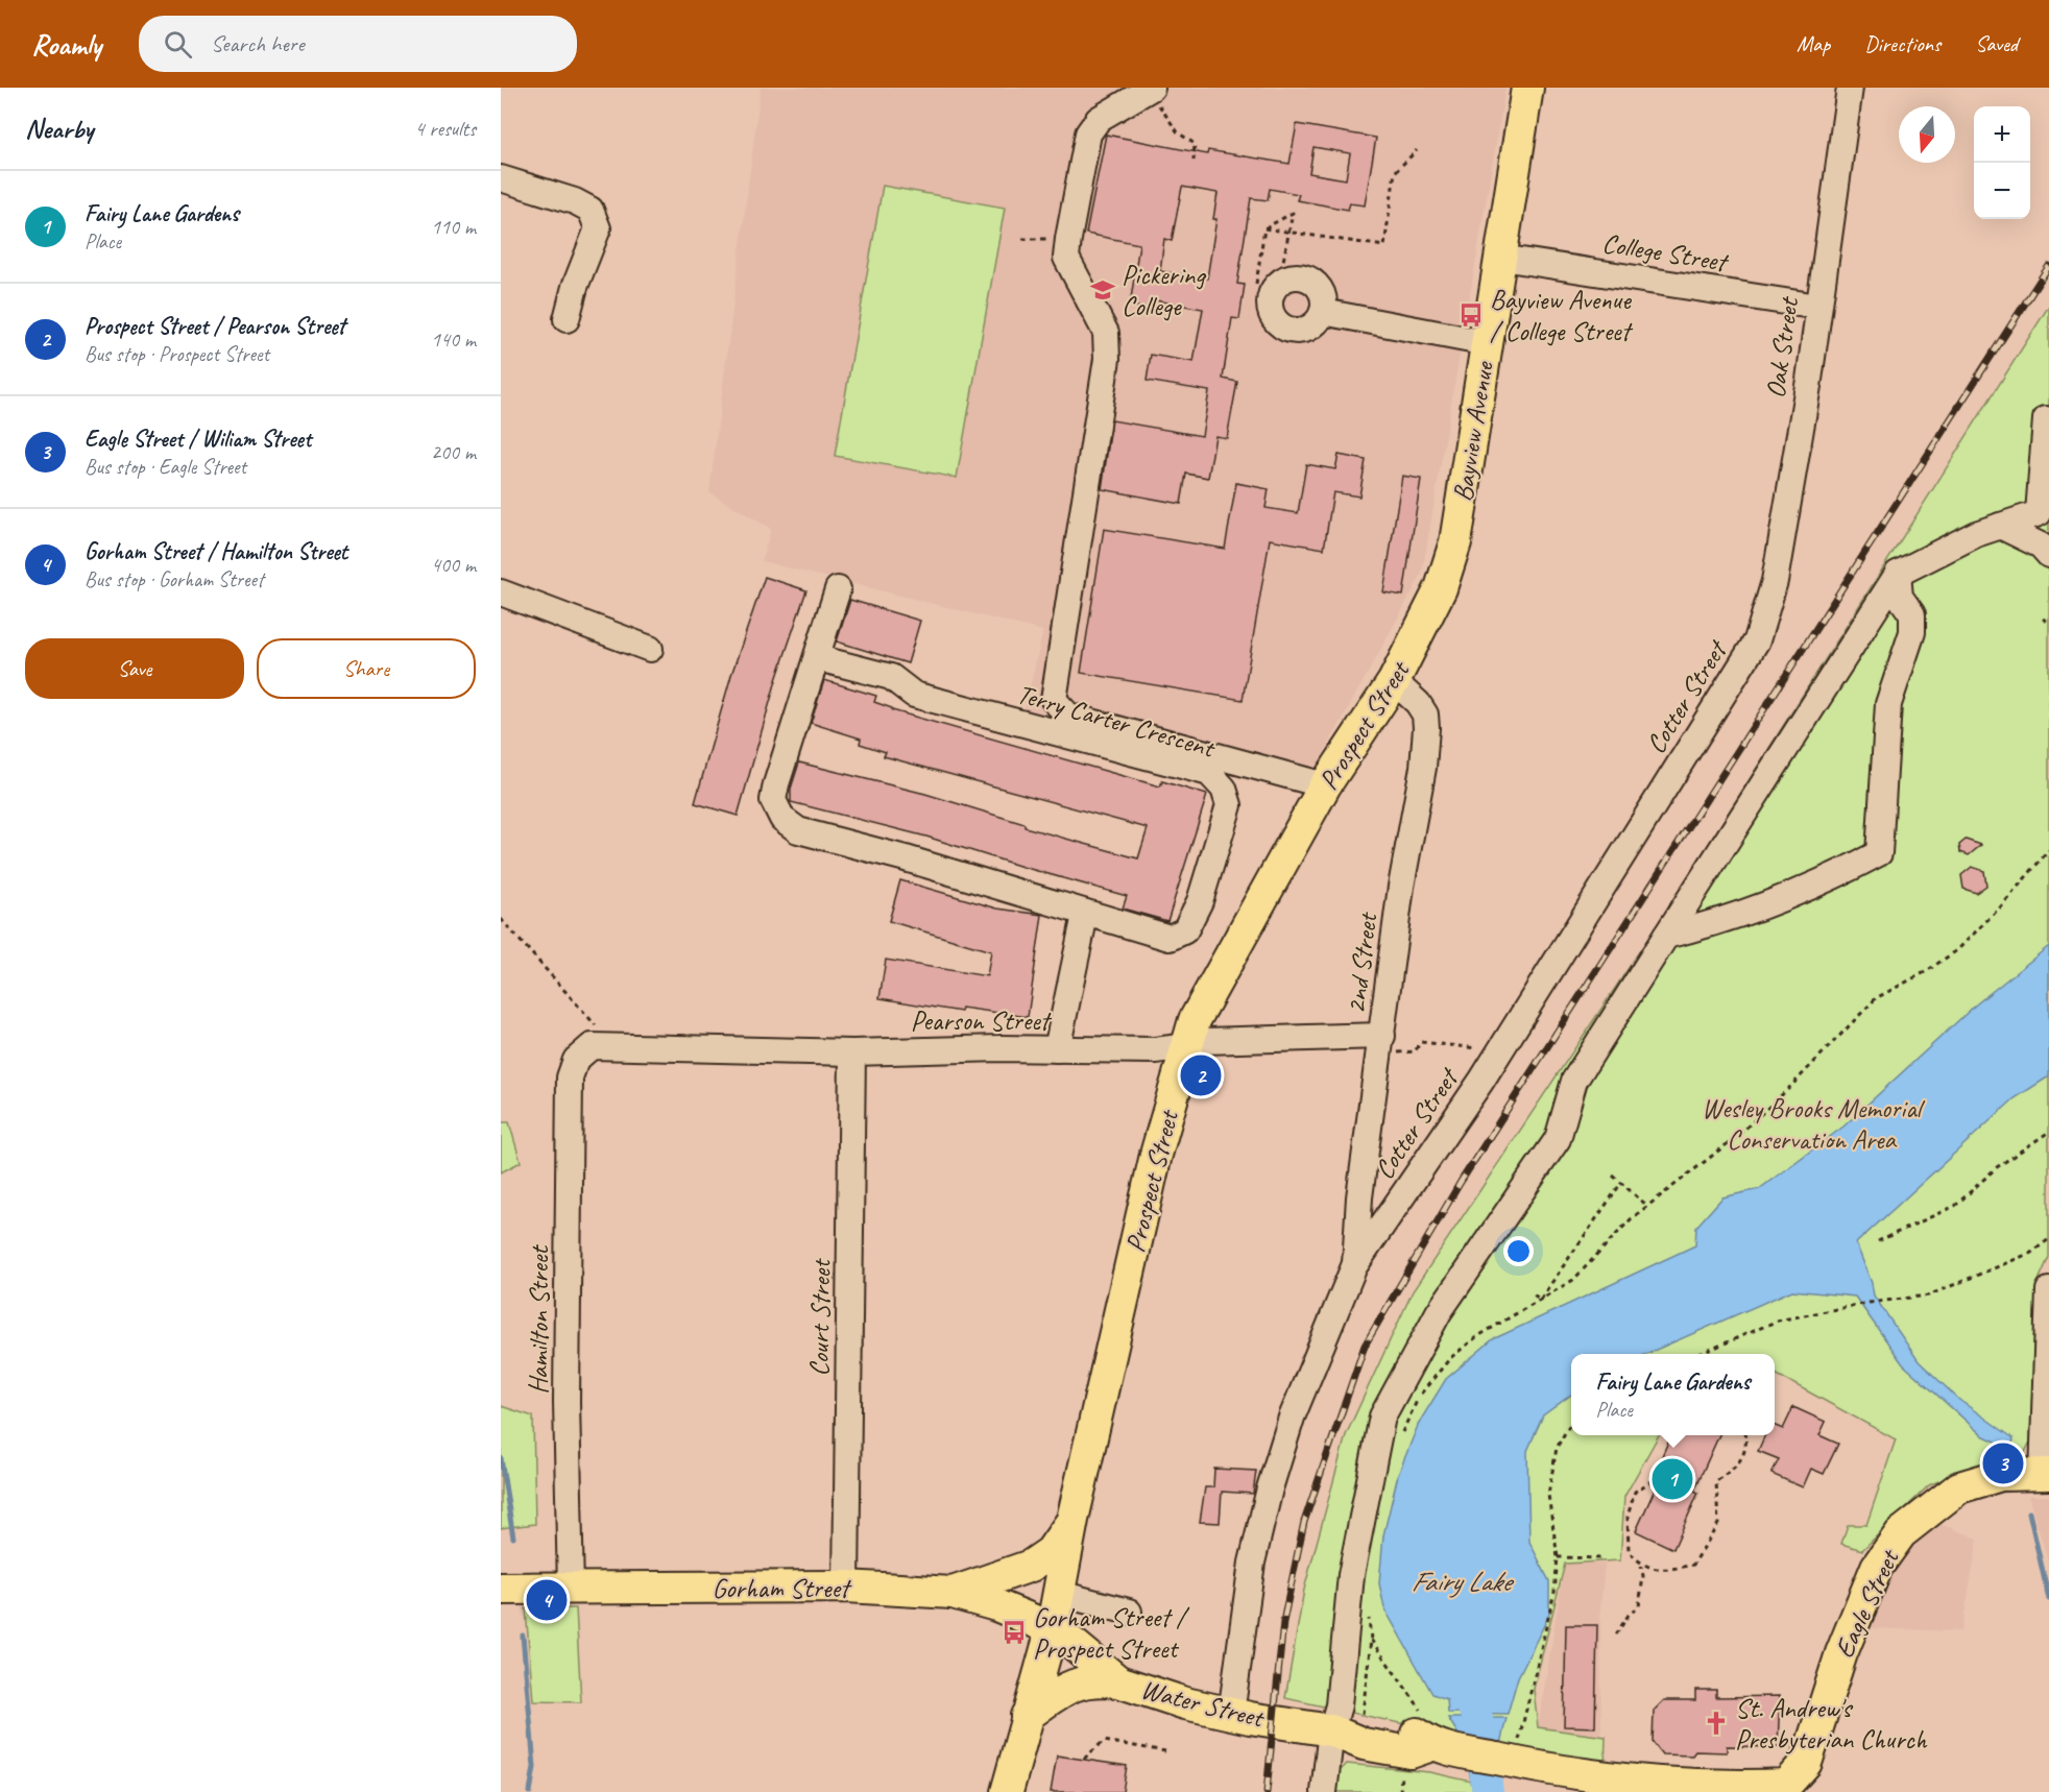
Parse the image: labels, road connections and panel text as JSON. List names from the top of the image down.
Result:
{
  "streets": {
    "main road": [
      "Bayview Avenue",
      "Prospect Street",
      "Gorham Street",
      "Eagle Street",
      "Water Street"
    ],
    "street": [
      "College Street",
      "Oak Street",
      "Cotter Street",
      "Terry Carter Crescent",
      "2nd Street",
      "Pearson Street",
      "Court Street",
      "Hamilton Street"
    ]
  },
  "crossings": [
    ["College Street", "Oak Street"],
    ["College Street", "Bayview Avenue"],
    ["Oak Street", "Cotter Street"],
    ["Bayview Avenue", "Prospect Street"],
    ["Cotter Street", "2nd Street"],
    ["Cotter Street", "Water Street"],
    ["Prospect Street", "2nd Street"],
    ["Prospect Street", "Pearson Street"],
    ["Prospect Street", "Gorham Street"],
    ["Prospect Street", "Water Street"],
    ["2nd Street", "Pearson Street"],
    ["Pearson Street", "Court Street"],
    ["Pearson Street", "Hamilton Street"],
    ["Court Street", "Gorham Street"],
    ["Hamilton Street", "Gorham Street"],
    ["Gorham Street", "Water Street"],
    ["Eagle Street", "Water Street"]
  ],
  "water": ["Fairy Lake"],
  "parks": ["Wesley Brooks Memorial Conservation Area"],
  "places": {
    "school or university": ["Pickering College"],
    "bus stop": ["Bayview Avenue / College Street", "Gorham Street / Prospect Street"],
    "church": ["St. Andrew's Presbyterian Church"]
  },
  "north": "bottom",
  "page": {
    "header": "Roamly",
    "search": "Search here",
    "nav": ["Map", "Directions", "Saved"],
    "heading": ["Nearby", "4 results"],
    "map_buttons": ["+", "−"],
    "list": [
      {
        "mark": "1",
        "name": "Fairy Lane Gardens",
        "note": "Place",
        "value": "110 m"
      },
      {
        "mark": "2",
        "name": "Prospect Street / Pearson Street",
        "note": "Bus stop · Prospect Street",
        "value": "140 m"
      },
      {
        "mark": "3",
        "name": "Eagle Street / Wiliam Street",
        "note": "Bus stop · Eagle Street",
        "value": "200 m"
      },
      {
        "mark": "4",
        "name": "Gorham Street / Hamilton Street",
        "note": "Bus stop · Gorham Street",
        "value": "400 m"
      }
    ],
    "buttons": ["Save", "Share"],
    "pins": [
      "2",
      "3",
      "1",
      "4"
    ],
    "popup": ["Fairy Lane Gardens", "Place"]
  }
}
